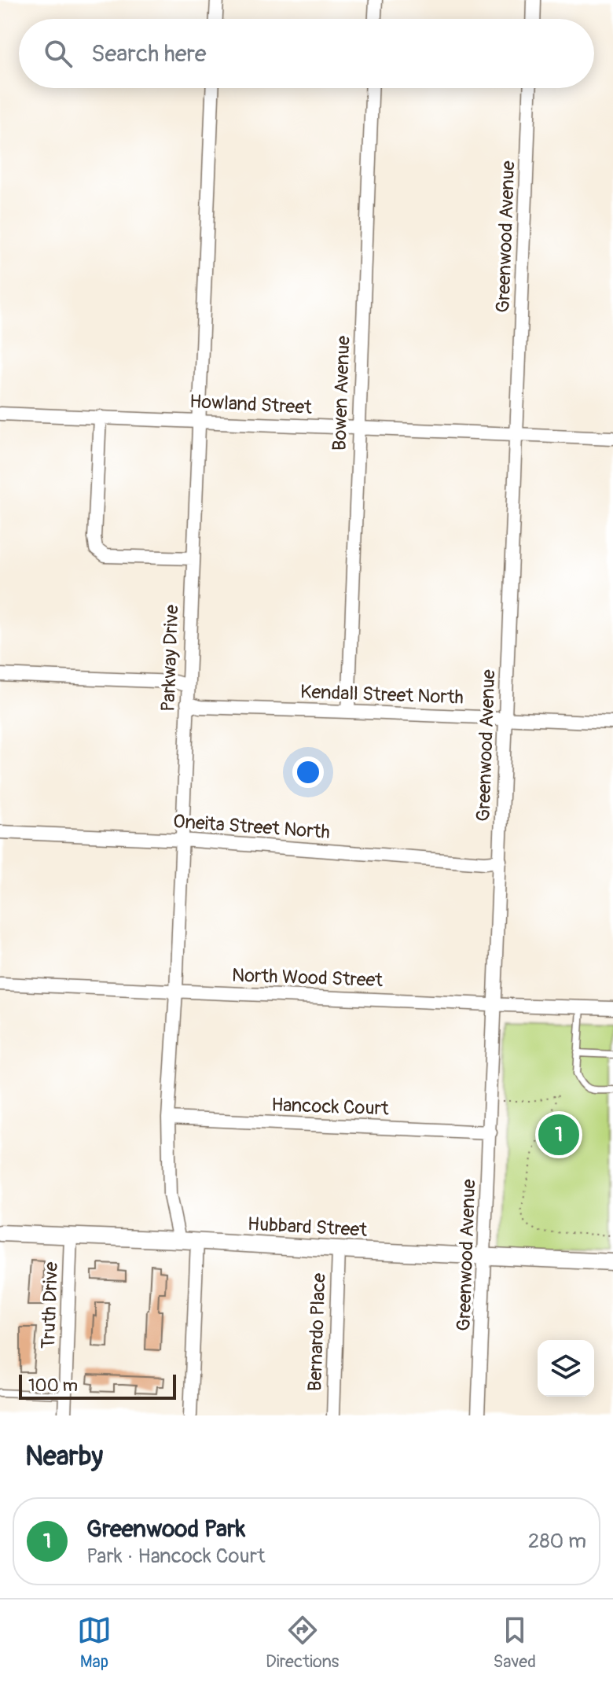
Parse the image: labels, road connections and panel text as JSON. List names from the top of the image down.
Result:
{
  "streets": {
    "street": [
      "Greenwood Avenue",
      "Bowen Avenue",
      "Howland Street",
      "Parkway Drive",
      "Kendall Street North",
      "Oneita Street North",
      "North Wood Street",
      "Hancock Court",
      "Hubbard Street",
      "Truth Drive",
      "Bernardo Place"
    ]
  },
  "crossings": [
    ["Greenwood Avenue", "Howland Street"],
    ["Greenwood Avenue", "Kendall Street North"],
    ["Greenwood Avenue", "Oneita Street North"],
    ["Greenwood Avenue", "North Wood Street"],
    ["Greenwood Avenue", "Hancock Court"],
    ["Greenwood Avenue", "Hubbard Street"],
    ["Bowen Avenue", "Howland Street"],
    ["Bowen Avenue", "Kendall Street North"],
    ["Howland Street", "Parkway Drive"],
    ["Parkway Drive", "Kendall Street North"],
    ["Parkway Drive", "Oneita Street North"],
    ["Parkway Drive", "North Wood Street"],
    ["Parkway Drive", "Hancock Court"],
    ["Parkway Drive", "Hubbard Street"],
    ["Hubbard Street", "Truth Drive"],
    ["Hubbard Street", "Bernardo Place"]
  ],
  "scale_bar": "100 m",
  "page": {
    "search": "Search here",
    "pins": "1",
    "scale": "100 m",
    "heading": "Nearby",
    "list": [
      {
        "mark": "1",
        "name": "Greenwood Park",
        "note": "Park · Hancock Court",
        "value": "280 m"
      }
    ],
    "nav": ["Map", "Directions", "Saved"]
  }
}
